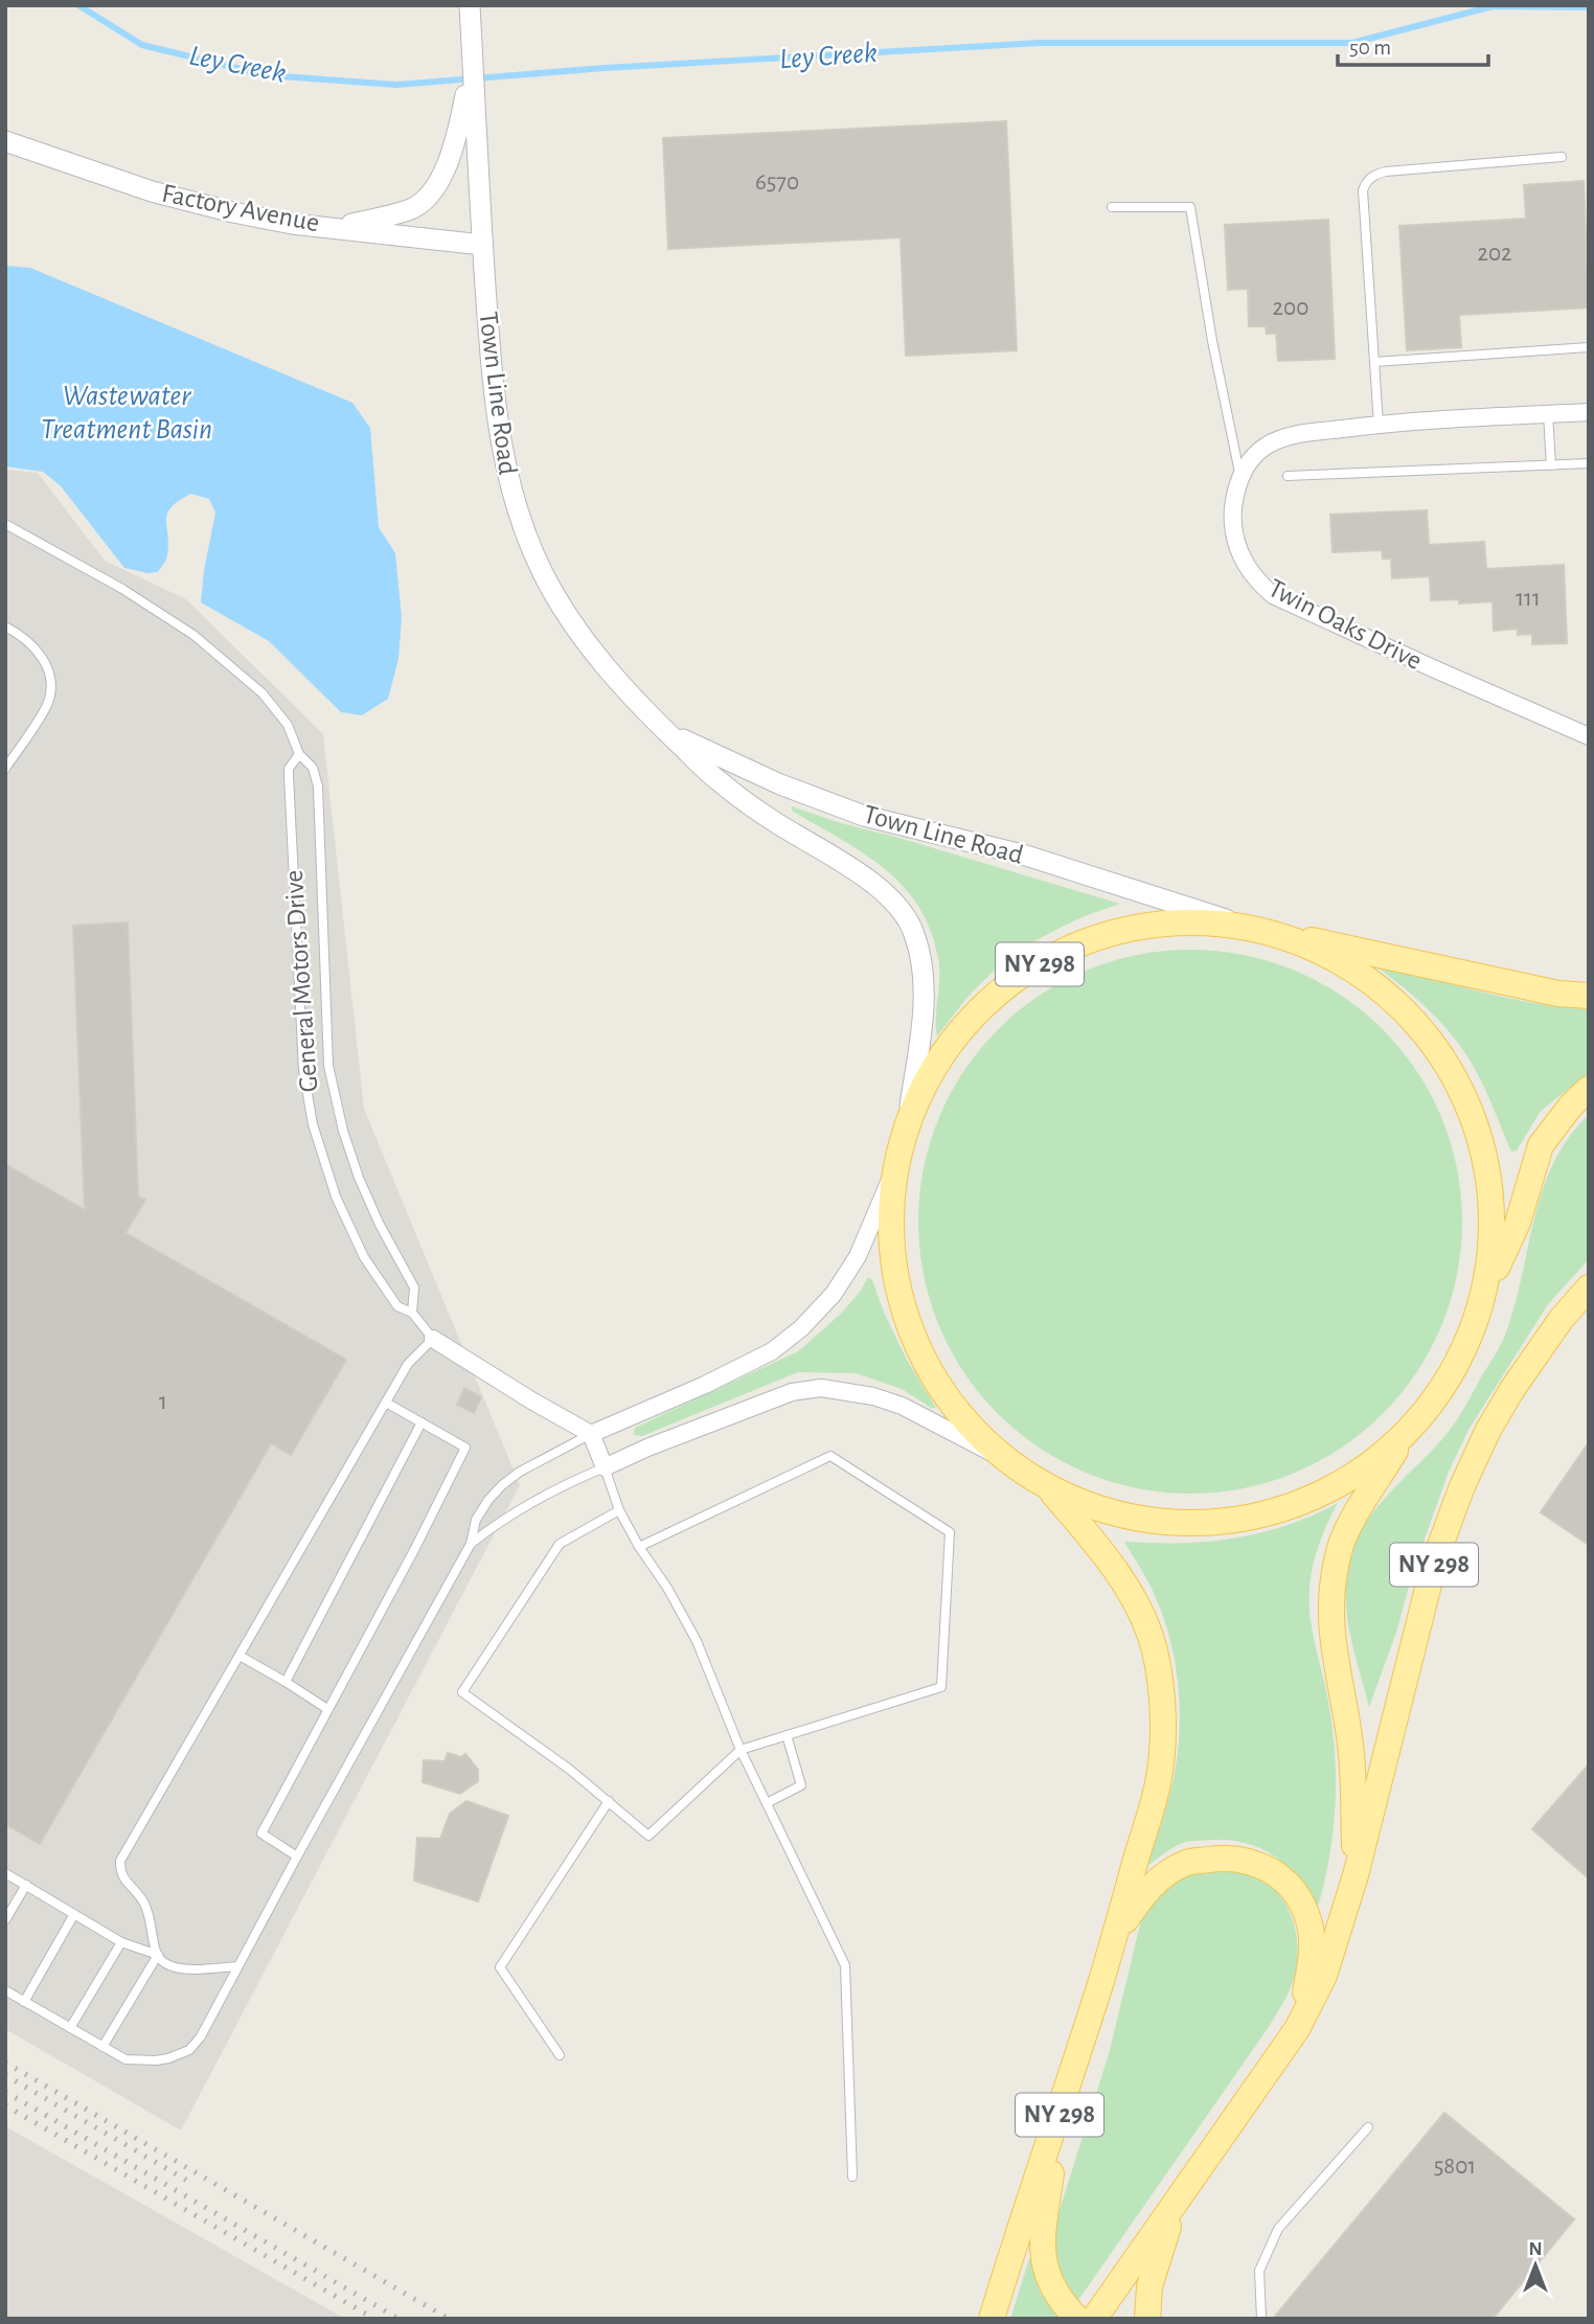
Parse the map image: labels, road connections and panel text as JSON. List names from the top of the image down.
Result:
{
  "streets": {
    "main road": ["NY 298"],
    "street": [
      "Factory Avenue",
      "Town Line Road",
      "Twin Oaks Drive",
      "General Motors Drive"
    ]
  },
  "crossings": [
    ["Factory Avenue", "Town Line Road"],
    ["Town Line Road", "NY 298"]
  ],
  "water": ["Ley Creek", "Wastewater Treatment Basin"],
  "house_numbers": [
    "6570",
    "202",
    "200",
    "111",
    "1",
    "5801"
  ],
  "scale_bar": "50 m",
  "north": "top"
}
